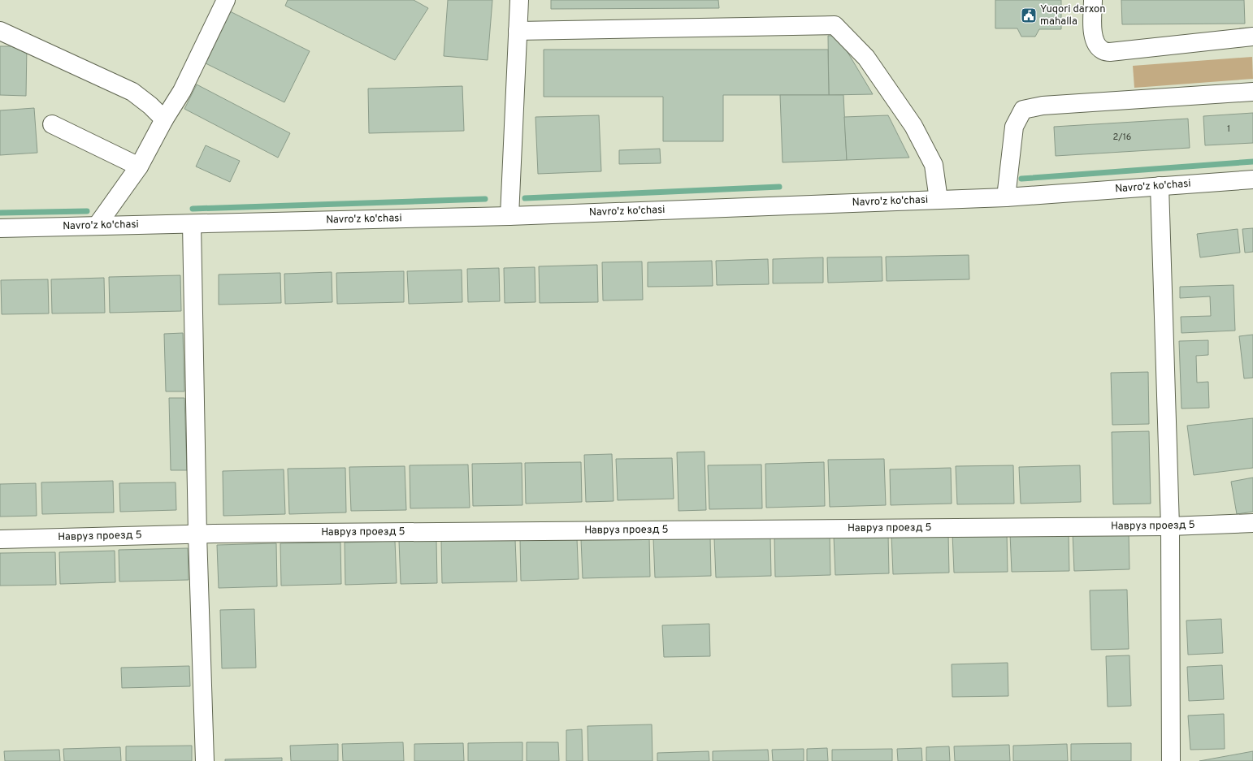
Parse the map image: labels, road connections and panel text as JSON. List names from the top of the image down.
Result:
{
  "streets": {
    "street": ["Navro'z ko'chasi", "Навруз проезд 5"]
  },
  "places": {
    "public building": ["Yuqori darxon mahalla"]
  },
  "house_numbers": ["1", "2/16"]
}
